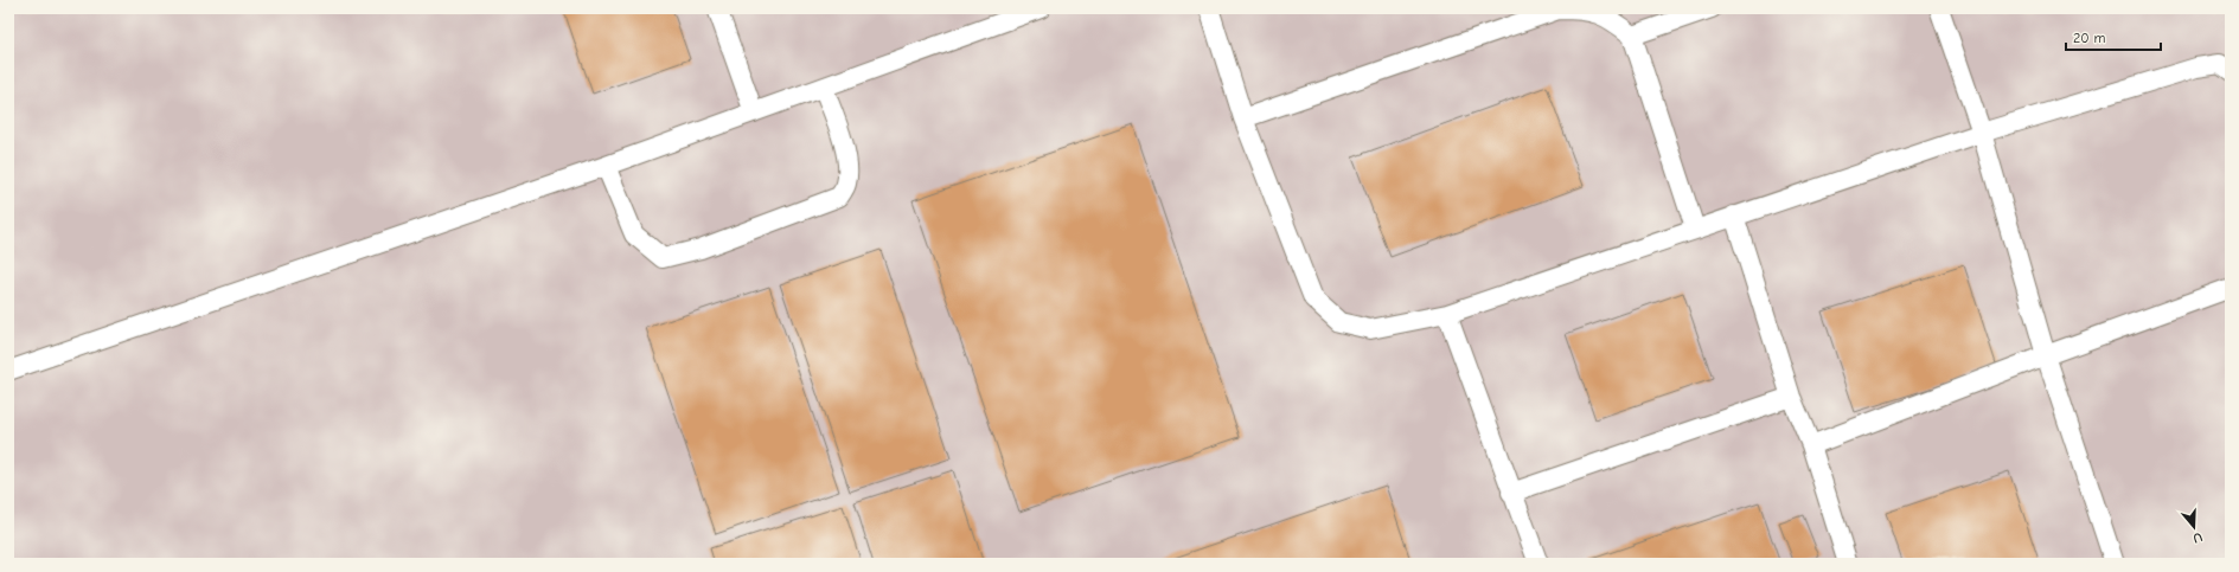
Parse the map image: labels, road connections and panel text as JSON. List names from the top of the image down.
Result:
{
  "scale_bar": "20 m",
  "north": "bottom"
}
